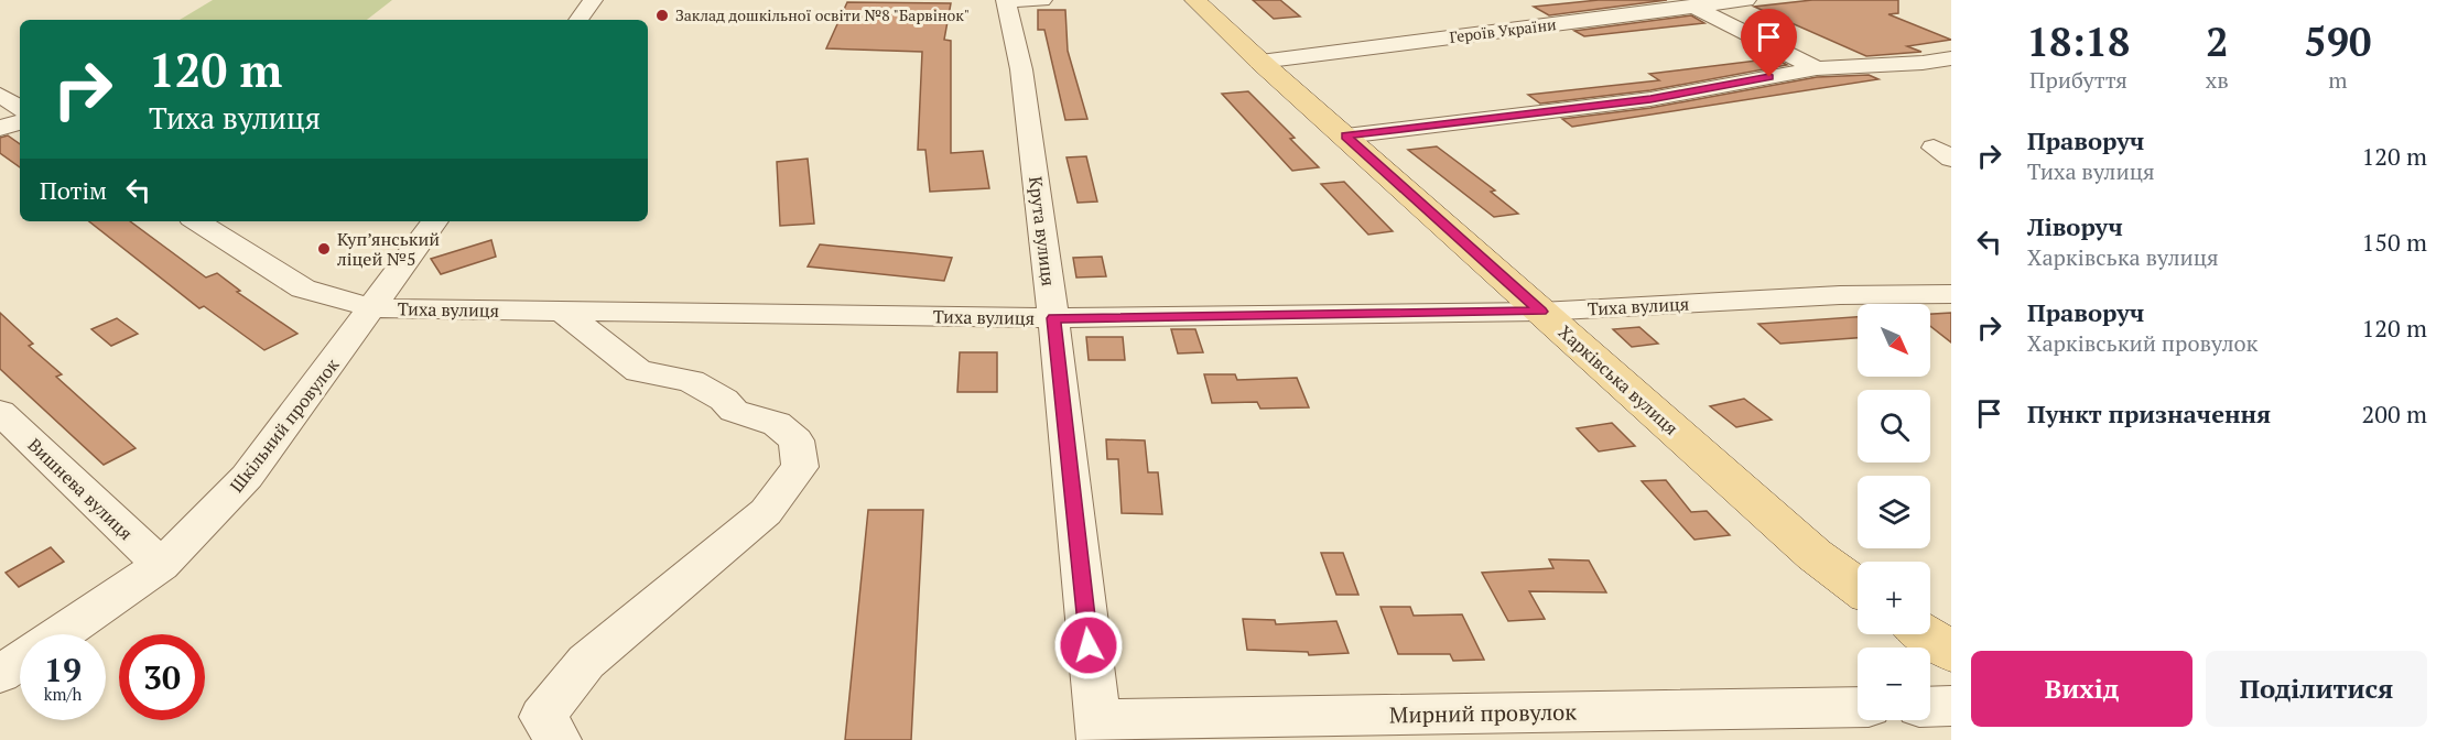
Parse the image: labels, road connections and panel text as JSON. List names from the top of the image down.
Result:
{
  "streets": {
    "main road": ["Харківська вулиця"],
    "street": [
      "Героїв України",
      "Крута вулиця",
      "Тиха вулиця",
      "Шкільний провулок",
      "Вишнева вулиця",
      "Мирний провулок"
    ]
  },
  "crossings": [
    ["Героїв України", "Харківська вулиця"],
    ["Крута вулиця", "Тиха вулиця"],
    ["Крута вулиця", "Мирний провулок"],
    ["Тиха вулиця", "Харківська вулиця"],
    ["Тиха вулиця", "Шкільний провулок"],
    ["Шкільний провулок", "Вишнева вулиця"]
  ],
  "places": ["Заклад дошкільної освіти №8 \"Барвінок\"", "Куп’янський ліцей №5"],
  "north": "bottom right",
  "page": {
    "eta": [
      "18:18",
      "Прибуття",
      "2",
      "хв",
      "590",
      "m"
    ],
    "turn": ["120 m", "Тиха вулиця"],
    "list": [
      {
        "name": "Праворуч",
        "note": "Тиха вулиця",
        "value": "120 m"
      },
      {
        "name": "Ліворуч",
        "note": "Харківська вулиця",
        "value": "150 m"
      },
      {
        "name": "Праворуч",
        "note": "Харківський провулок",
        "value": "120 m"
      },
      {
        "name": "Пункт призначення",
        "value": "200 m"
      }
    ],
    "then": "Потім",
    "map_buttons": ["+", "−"],
    "speed": "19 km/h",
    "limit": "30",
    "buttons": ["Вихід", "Поділитися"]
  }
}
